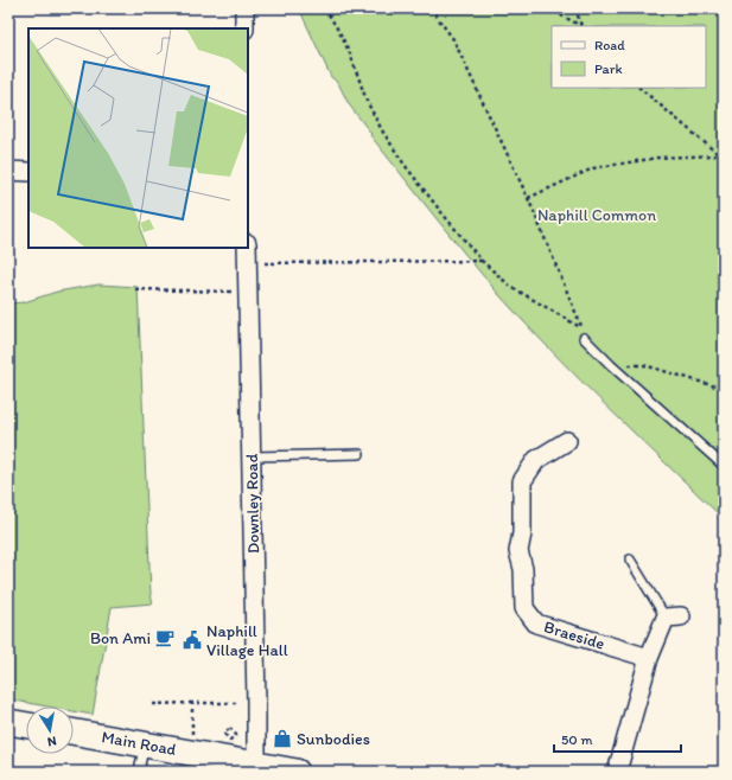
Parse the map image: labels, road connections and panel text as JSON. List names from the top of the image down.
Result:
{
  "streets": {
    "street": ["Downley Road", "Braeside", "Main Road"]
  },
  "crossings": [
    ["Downley Road", "Main Road"]
  ],
  "parks": ["Naphill Common"],
  "places": {
    "cafe": ["Bon Ami"],
    "public building": ["Naphill Village Hall"],
    "shop": ["Sunbodies"]
  },
  "legend": ["Road", "Park"],
  "scale_bar": "50 m",
  "north": "bottom"
}
